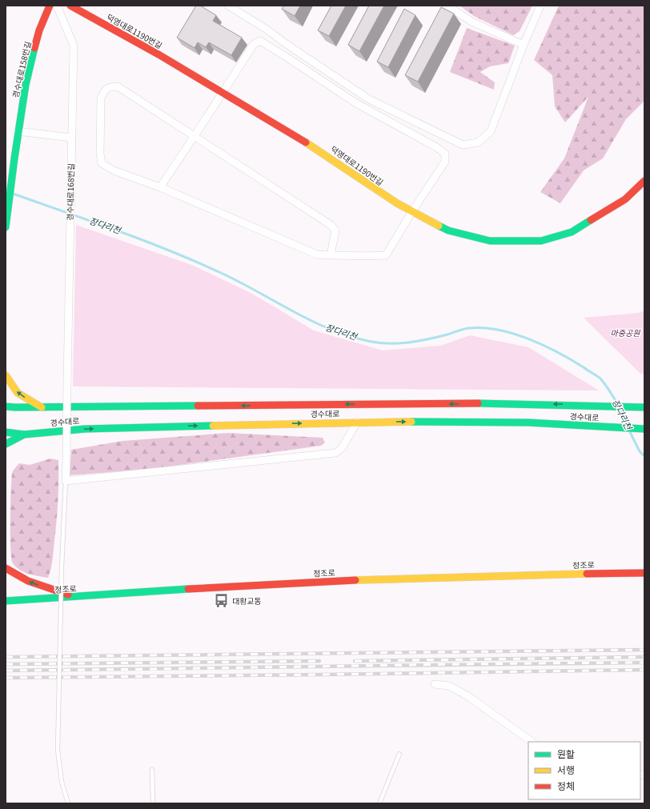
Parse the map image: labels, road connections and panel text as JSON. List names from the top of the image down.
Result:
{
  "streets": {
    "main road": [
      "덕영대로1190번길",
      "경수대로158번길",
      "경수대로",
      "정조로"
    ],
    "street": ["경수대로168번길"]
  },
  "water": ["장다리천"],
  "parks": ["마중공원"],
  "places": {
    "bus stop": ["대황교동"]
  },
  "legend": ["원활", "서행", "정체"]
}
